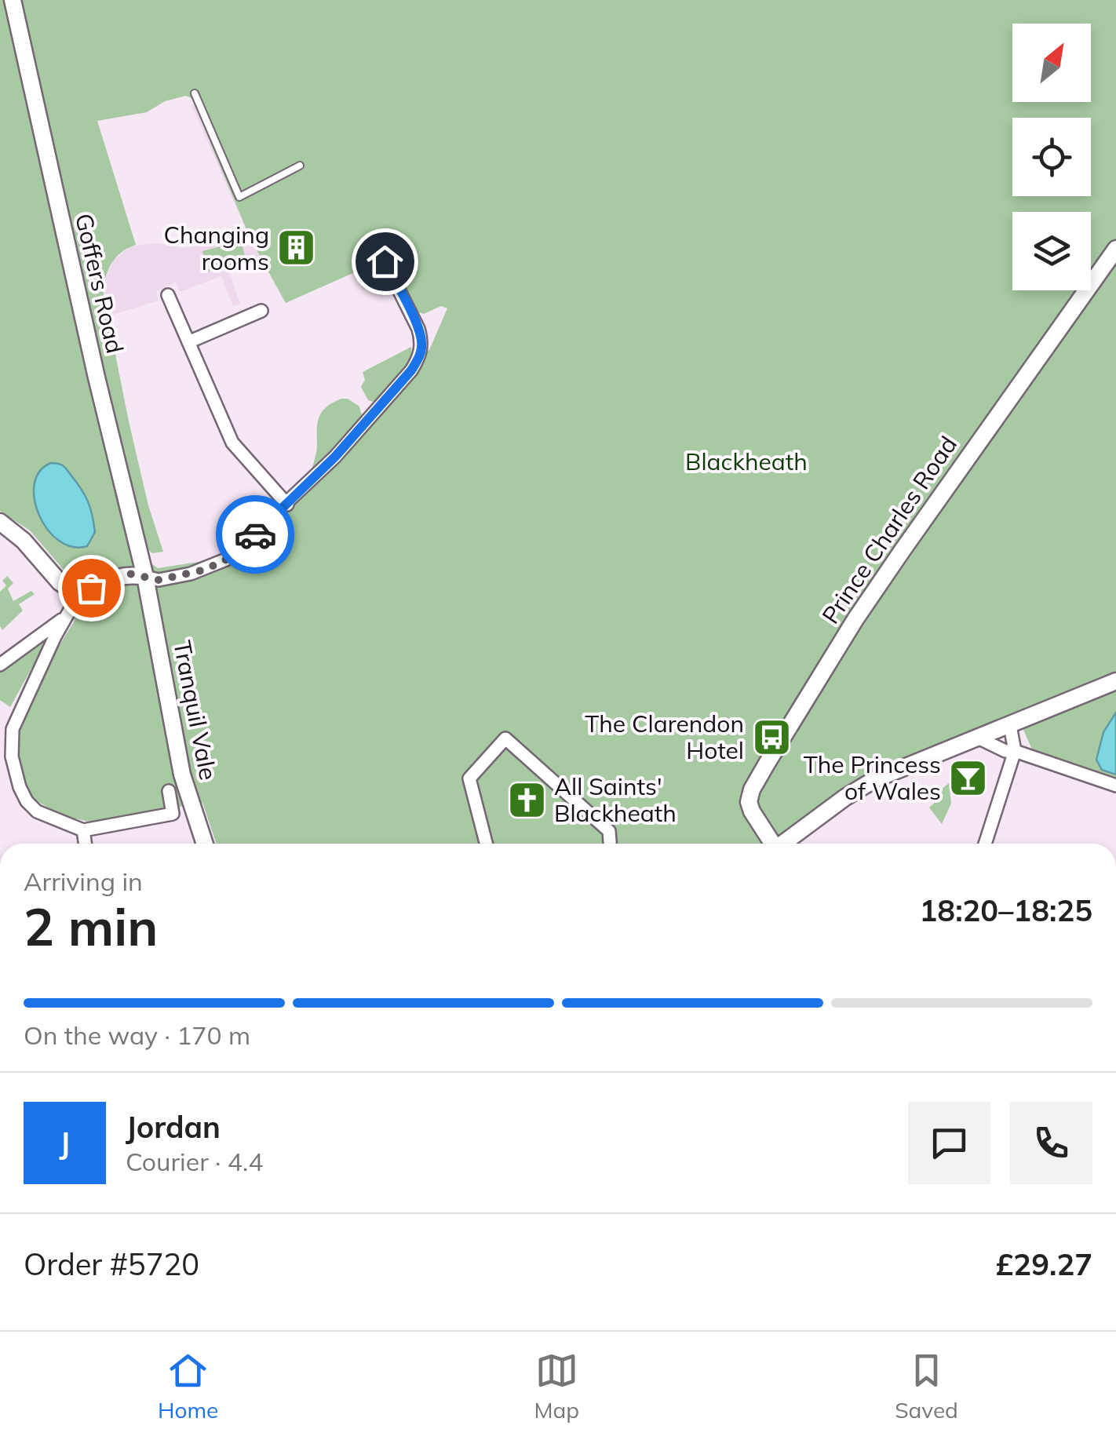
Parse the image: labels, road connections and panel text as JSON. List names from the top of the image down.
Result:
{
  "streets": {
    "street": ["Goffers Road", "Prince Charles Road", "Tranquil Vale"]
  },
  "crossings": [
    ["Goffers Road", "Tranquil Vale"]
  ],
  "parks": ["Blackheath"],
  "places": {
    "building": ["Changing rooms"],
    "bus stop": ["The Clarendon Hotel"],
    "bar": ["The Princess of Wales"],
    "church": ["All Saints' Blackheath"]
  },
  "north": "top right",
  "page": {
    "heading": ["2 min", "Arriving in", "18:20–18:25"],
    "panel": [
      "Jordan",
      "Courier · 4.4",
      "Order #5720",
      "£29.27"
    ],
    "bar": "On the way · 170 m",
    "round": "J",
    "tabs": ["Home", "Map", "Saved"]
  }
}
